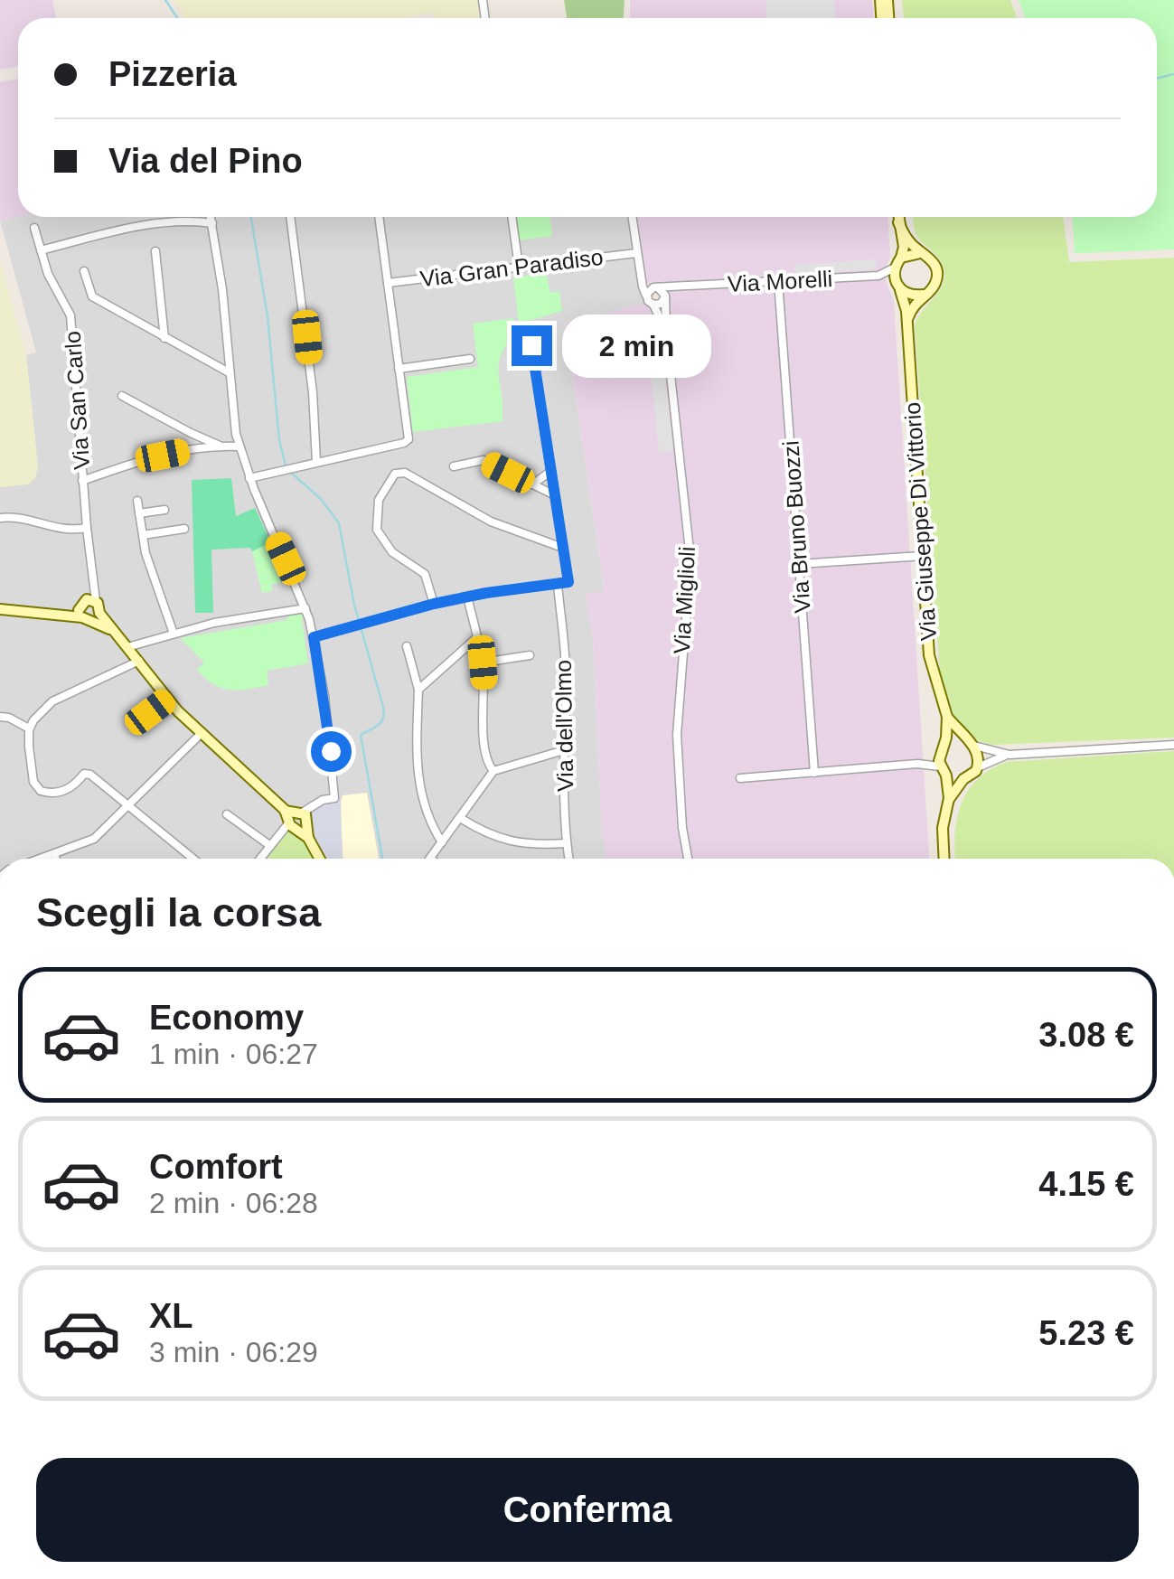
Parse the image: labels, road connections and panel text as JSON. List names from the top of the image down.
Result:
{
  "streets": {
    "main road": ["Via Giuseppe Di Vittorio"],
    "street": [
      "Via Gran Paradiso",
      "Via Morelli",
      "Via San Carlo",
      "Via Bruno Buozzi",
      "Via Miglioli",
      "Via dell'Olmo"
    ]
  },
  "crossings": [
    ["Via Morelli", "Via Giuseppe Di Vittorio"],
    ["Via Morelli", "Via Bruno Buozzi"],
    ["Via Morelli", "Via Miglioli"]
  ],
  "page": {
    "banner": ["Pizzeria", "Via del Pino"],
    "bubble": "2 min",
    "heading": "Scegli la corsa",
    "list": [
      {
        "name": "Economy",
        "note": "1 min · 06:27",
        "value": "3.08 €"
      },
      {
        "name": "Comfort",
        "note": "2 min · 06:28",
        "value": "4.15 €"
      },
      {
        "name": "XL",
        "note": "3 min · 06:29",
        "value": "5.23 €"
      }
    ],
    "buttons": "Conferma"
  }
}
